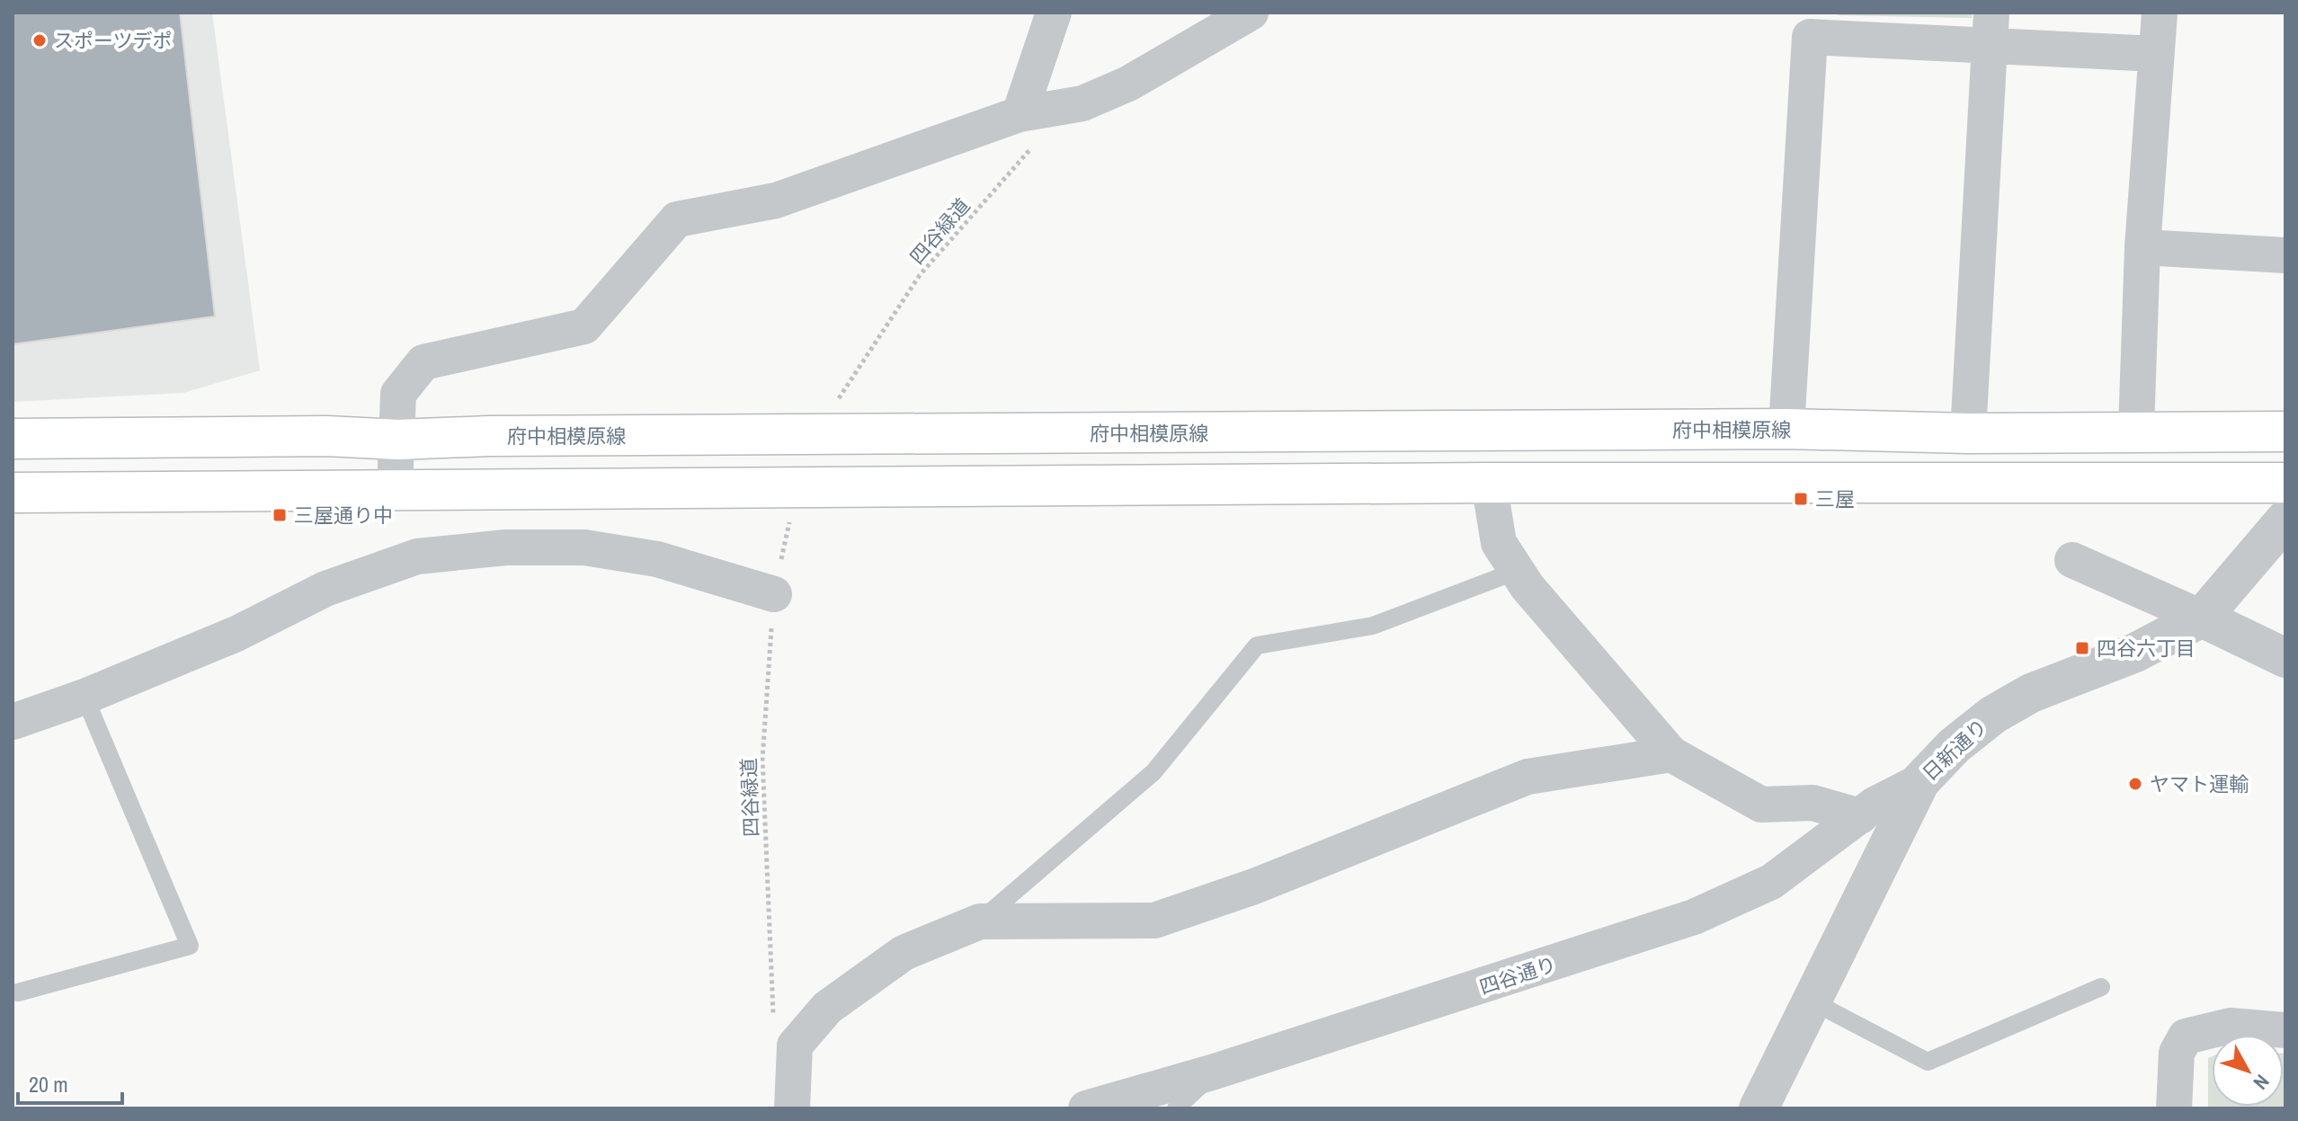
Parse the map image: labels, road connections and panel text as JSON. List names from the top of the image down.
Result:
{
  "streets": {
    "main road": ["府中相模原線"],
    "street": ["日新通り", "四谷通り"],
    "path": ["四谷緑道"]
  },
  "crossings": [
    ["四谷緑道", "府中相模原線"],
    ["日新通り", "四谷通り"]
  ],
  "places": {
    "other": ["スポーツデポ", "ヤマト運輸"],
    "transit": ["三屋", "三屋通り中", "四谷六丁目"]
  },
  "scale_bar": "20 m",
  "north": "bottom right"
}
